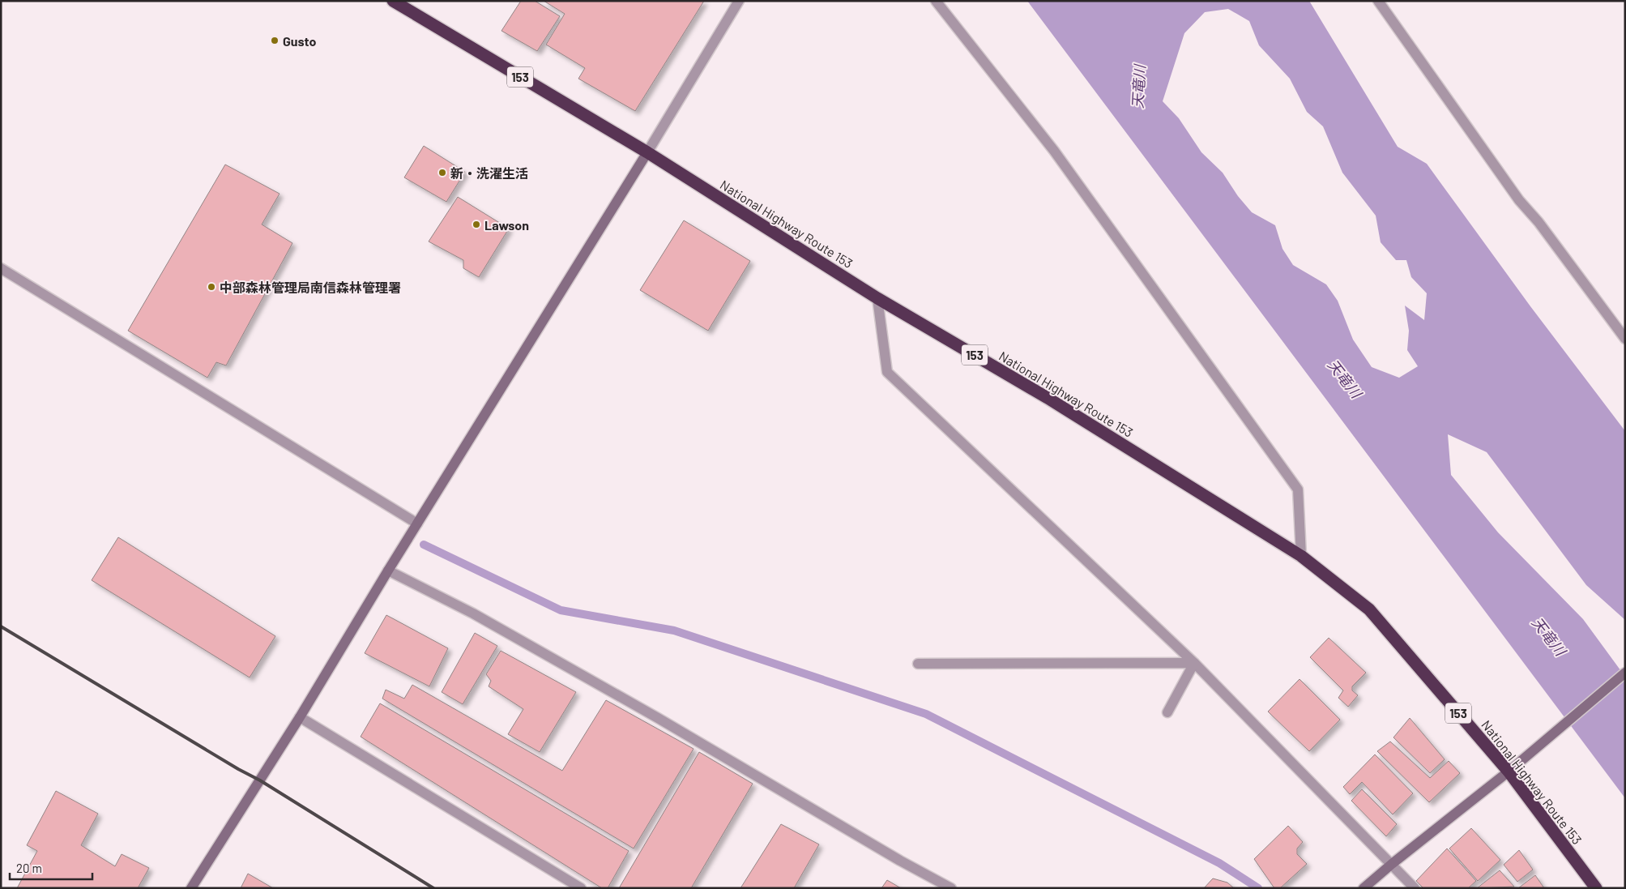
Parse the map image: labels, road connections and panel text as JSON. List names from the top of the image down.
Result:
{
  "streets": {
    "highway": ["153", "National Highway Route 153"]
  },
  "water": ["天竜川"],
  "places": [
    "Gusto",
    "新・洗濯生活",
    "Lawson",
    "中部森林管理局南信森林管理署"
  ],
  "scale_bar": "20 m"
}
